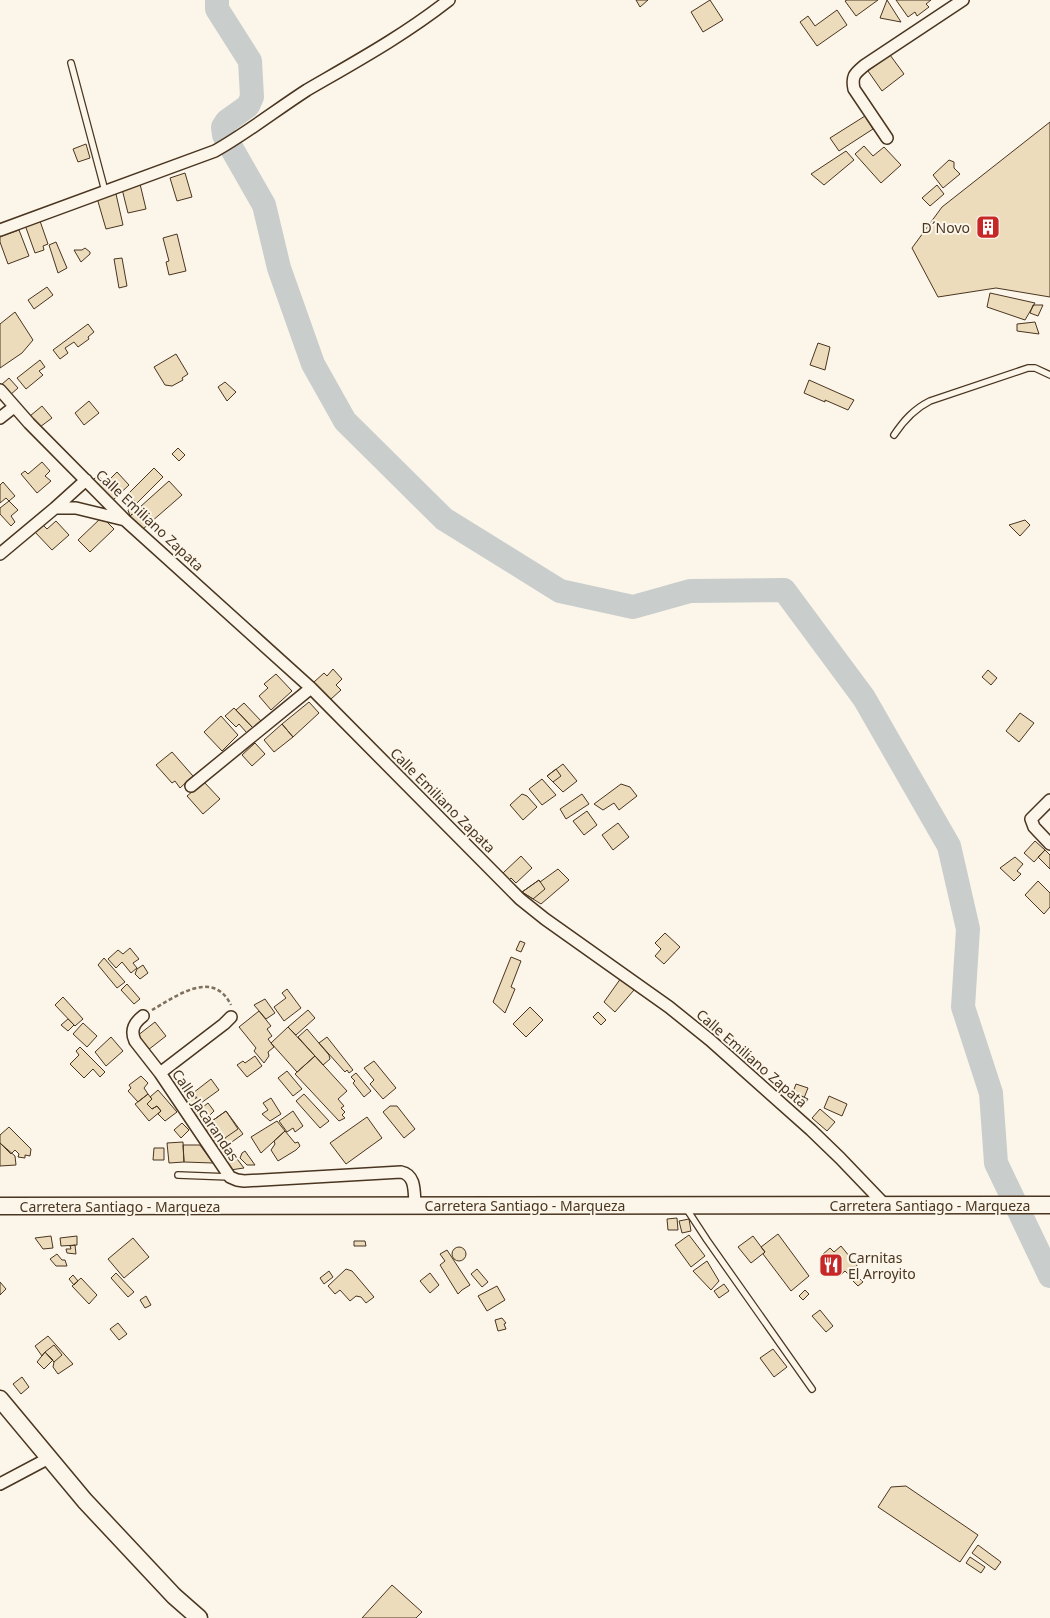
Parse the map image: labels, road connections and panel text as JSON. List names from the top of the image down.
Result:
{
  "streets": {
    "main road": ["Carretera Santiago - Marqueza"],
    "street": ["Calle Emiliano Zapata", "Calle Jacarandas"]
  },
  "crossings": [
    ["Calle Emiliano Zapata", "Carretera Santiago - Marqueza"],
    ["Calle Jacarandas", "Carretera Santiago - Marqueza"]
  ],
  "places": {
    "building": ["D´Novo"],
    "restaurant": ["Carnitas El Arroyito"]
  }
}
